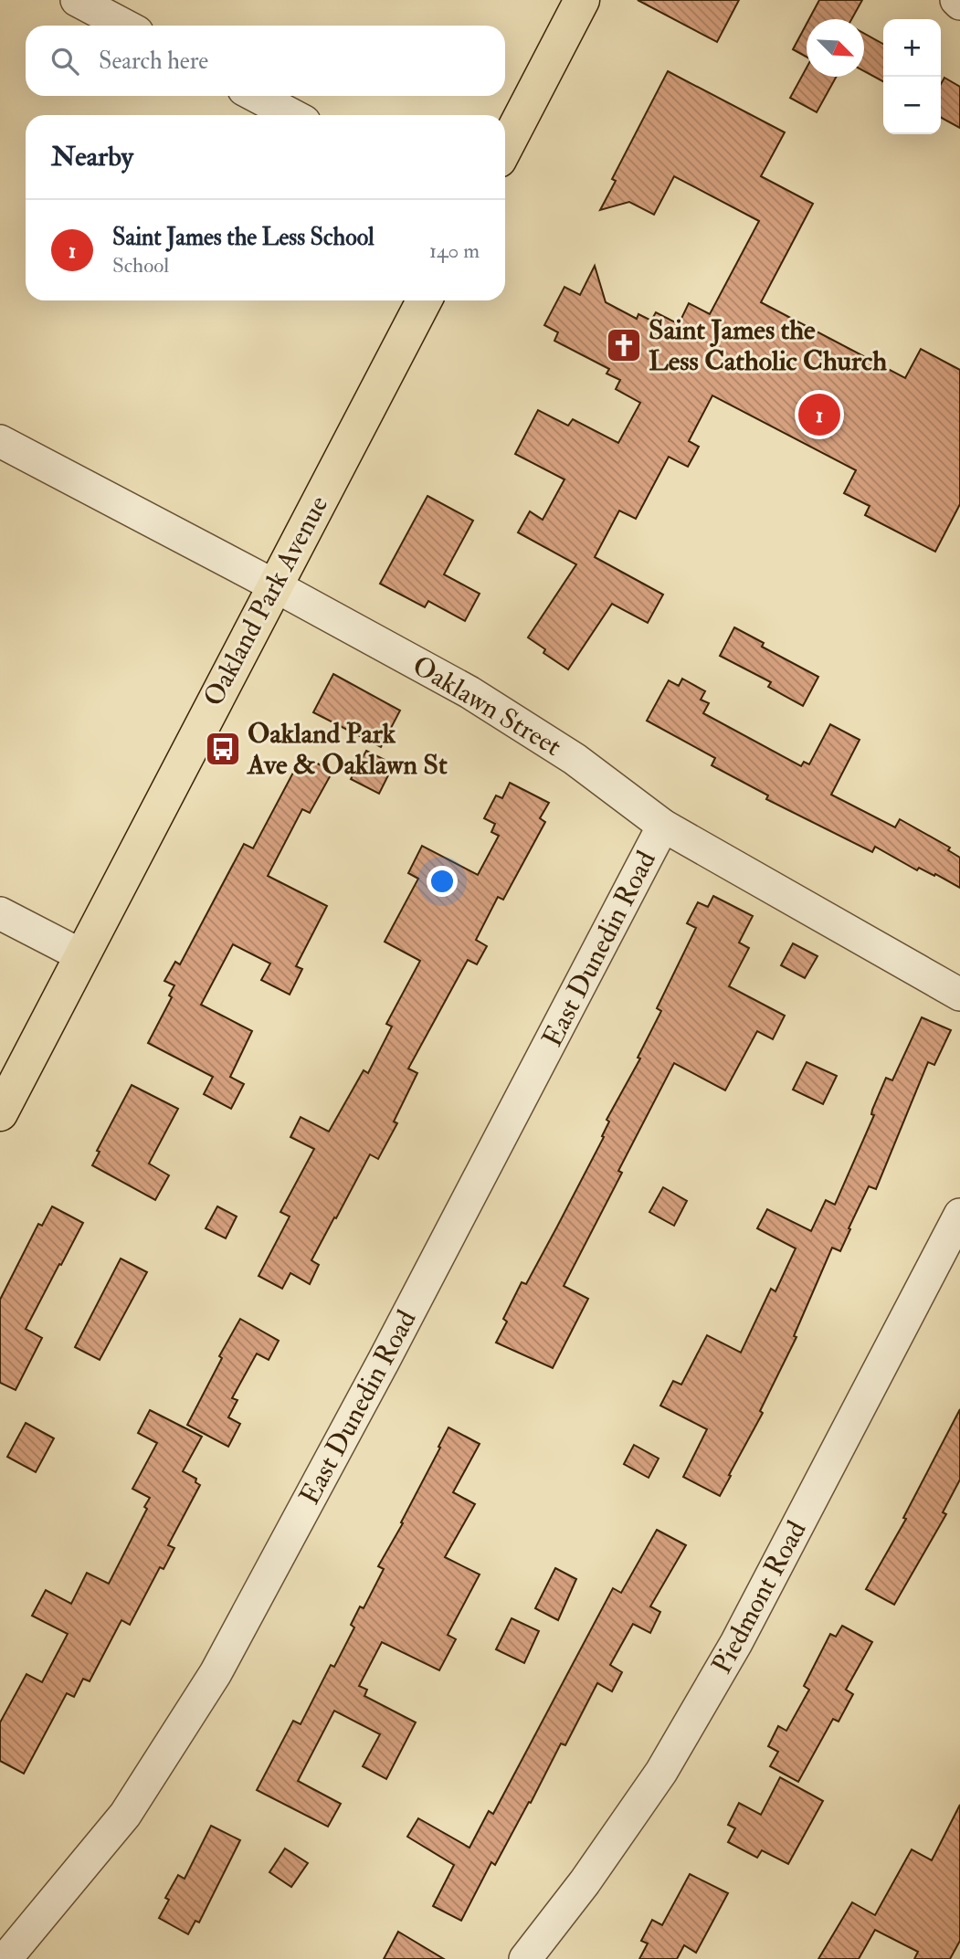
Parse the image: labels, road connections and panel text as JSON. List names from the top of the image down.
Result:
{
  "streets": {
    "main road": ["Oakland Park Avenue"],
    "street": ["Oaklawn Street", "East Dunedin Road", "Piedmont Road"]
  },
  "crossings": [
    ["Oakland Park Avenue", "Oaklawn Street"],
    ["Oaklawn Street", "East Dunedin Road"]
  ],
  "places": {
    "church": ["Saint James the Less Catholic Church"],
    "bus stop": ["Oakland Park Ave & Oaklawn St"]
  },
  "north": "bottom right",
  "page": {
    "map_buttons": ["+", "−"],
    "search": "Search here",
    "heading": "Nearby",
    "list": [
      {
        "mark": "1",
        "name": "Saint James the Less School",
        "note": "School",
        "value": "140 m"
      }
    ],
    "pins": "1"
  }
}
